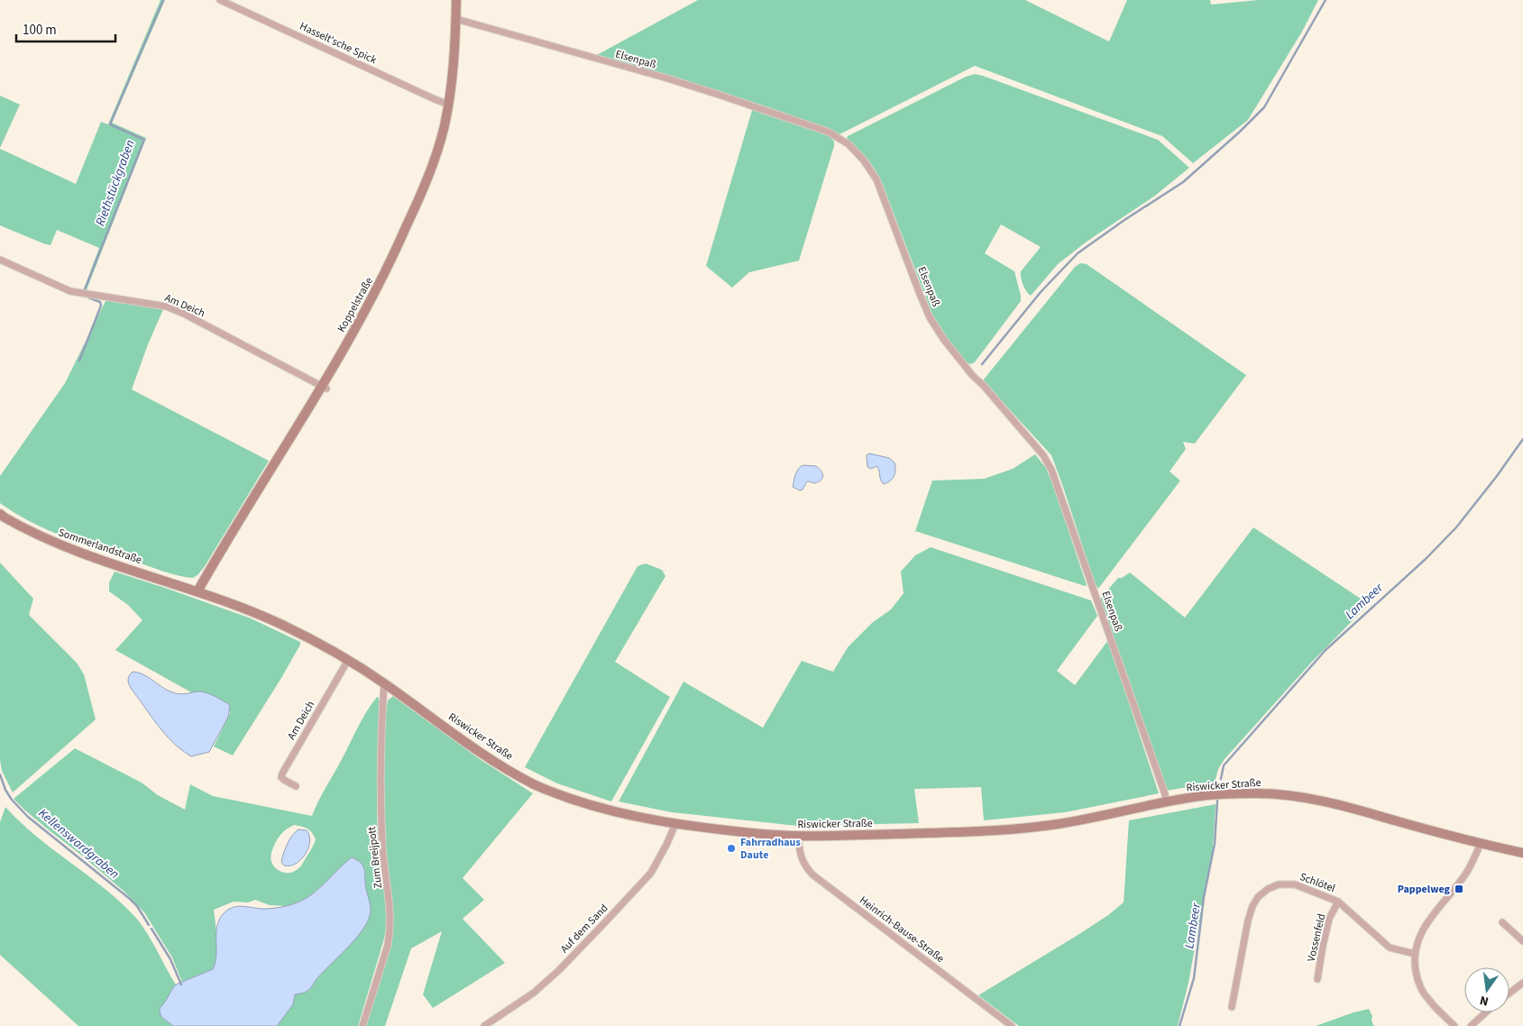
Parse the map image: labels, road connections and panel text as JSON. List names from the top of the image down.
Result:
{
  "streets": {
    "street": [
      "Hasselt'sche Spick",
      "Elsenpaß",
      "Koppelstraße",
      "Am Deich",
      "Sommerlandstraße",
      "Riswicker Straße",
      "Zum Breijpott",
      "Schlötel",
      "Auf dem Sand",
      "Heinrich-Bause-Straße",
      "Vossenfeld"
    ]
  },
  "crossings": [
    ["Hasselt'sche Spick", "Koppelstraße"],
    ["Elsenpaß", "Koppelstraße"],
    ["Elsenpaß", "Riswicker Straße"],
    ["Koppelstraße", "Am Deich"],
    ["Koppelstraße", "Sommerlandstraße"],
    ["Koppelstraße", "Riswicker Straße"],
    ["Am Deich", "Riswicker Straße"],
    ["Sommerlandstraße", "Riswicker Straße"],
    ["Riswicker Straße", "Zum Breijpott"],
    ["Riswicker Straße", "Auf dem Sand"],
    ["Riswicker Straße", "Heinrich-Bause-Straße"],
    ["Schlötel", "Vossenfeld"]
  ],
  "water": ["Riethstückgraben", "Lambeer", "Kellenswardgraben"],
  "places": {
    "other": ["Fahrradhaus Daute"],
    "transit": ["Pappelweg"]
  },
  "scale_bar": "100 m",
  "north": "bottom"
}
